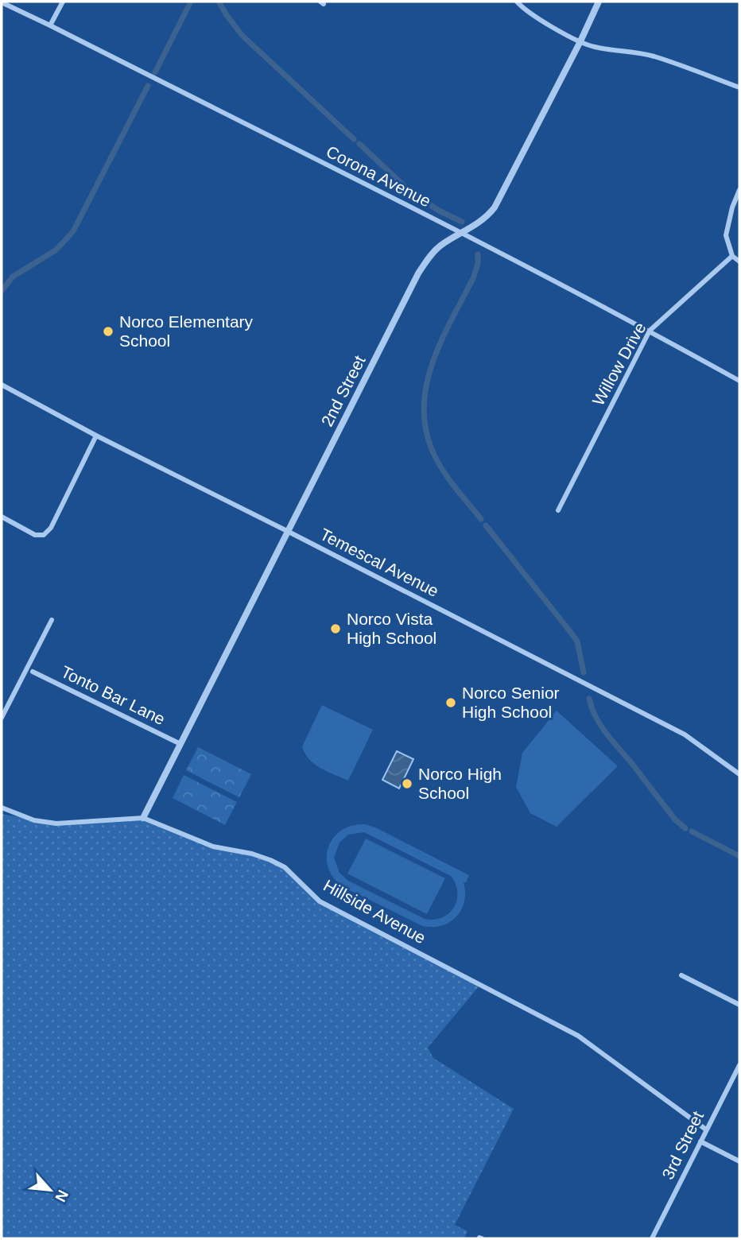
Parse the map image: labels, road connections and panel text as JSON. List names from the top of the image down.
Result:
{
  "streets": {
    "street": [
      "Corona Avenue",
      "Willow Drive",
      "2nd Street",
      "Temescal Avenue",
      "Tonto Bar Lane",
      "Hillside Avenue",
      "3rd Street"
    ]
  },
  "crossings": [
    ["Corona Avenue", "Willow Drive"],
    ["Corona Avenue", "2nd Street"],
    ["2nd Street", "Temescal Avenue"],
    ["2nd Street", "Tonto Bar Lane"],
    ["2nd Street", "Hillside Avenue"],
    ["Hillside Avenue", "3rd Street"]
  ],
  "places": [
    "Norco Elementary School",
    "Norco Vista High School",
    "Norco Senior High School",
    "Norco High School"
  ],
  "north": "bottom right"
}
